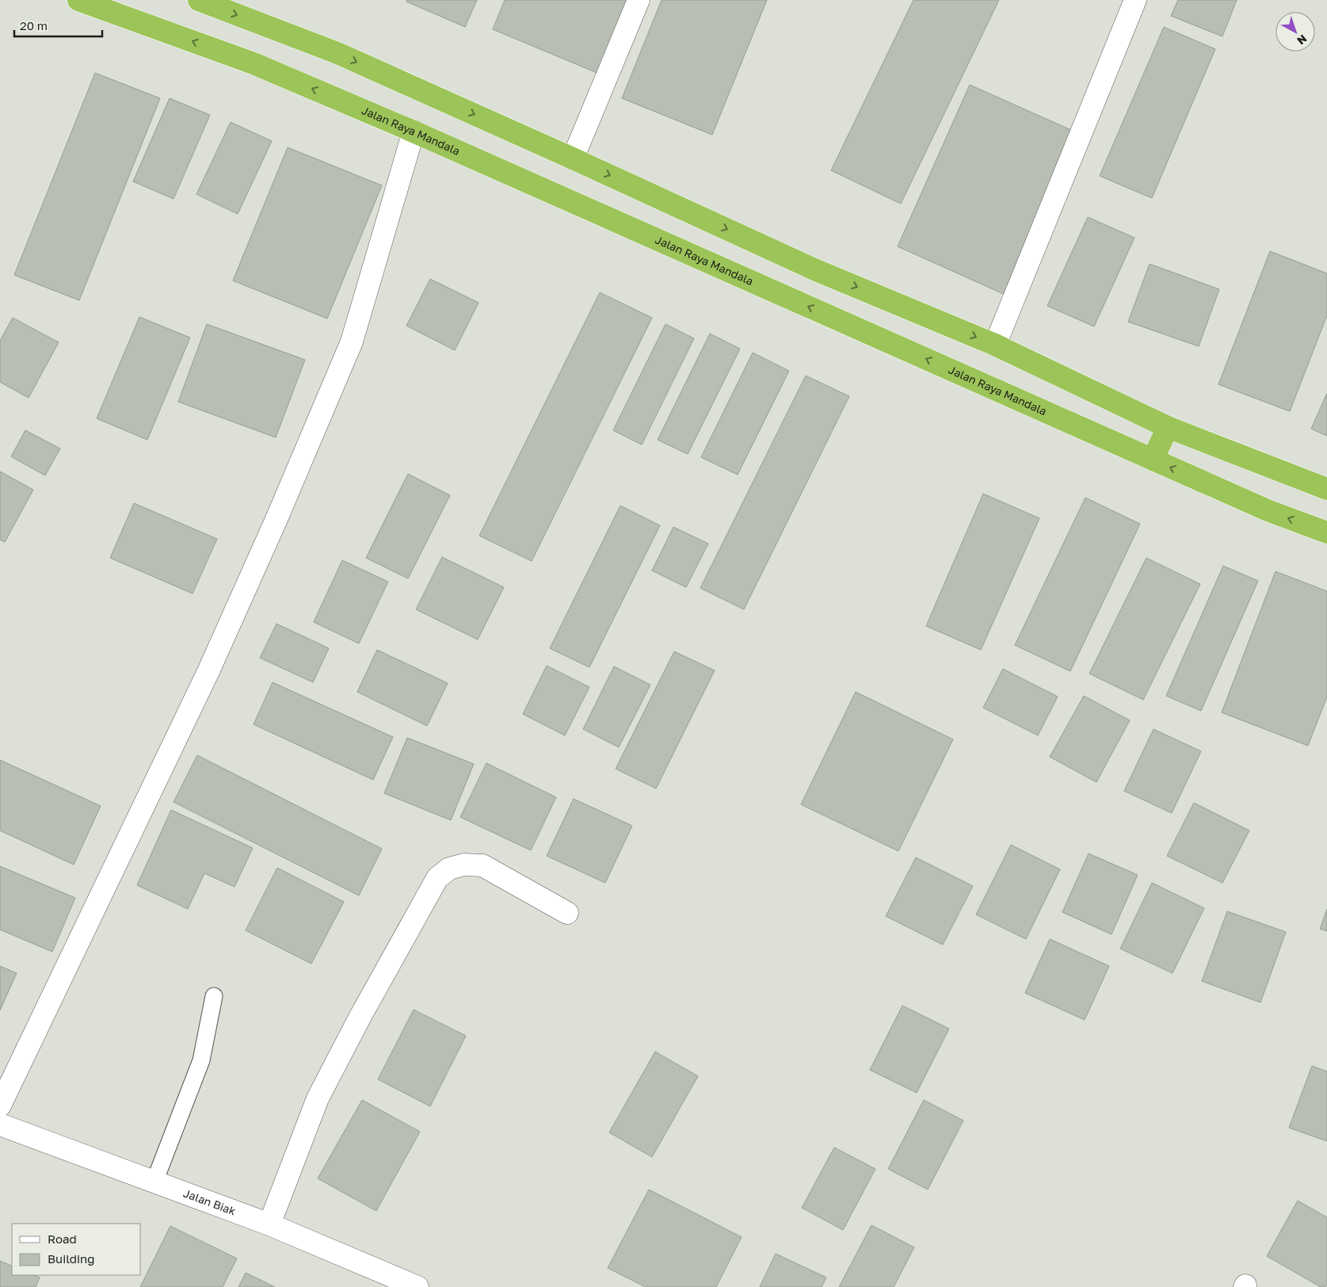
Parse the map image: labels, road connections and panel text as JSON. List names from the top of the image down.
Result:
{
  "streets": {
    "highway": ["Jalan Raya Mandala"],
    "street": ["Jalan Biak"]
  },
  "legend": ["Road", "Building"],
  "scale_bar": "20 m",
  "north": "bottom right"
}
